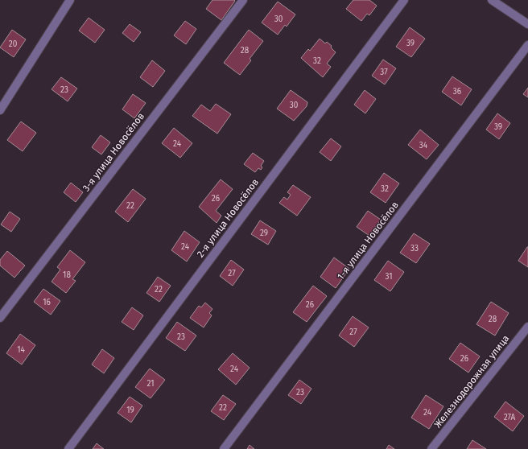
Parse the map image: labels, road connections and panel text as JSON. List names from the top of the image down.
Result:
{
  "streets": {
    "street": [
      "3-я улица Новосёлов",
      "2-я улица Новосёлов",
      "1-я улица Новосёлов",
      "Железнодорожная улица"
    ]
  },
  "house_numbers": [
    "30",
    "39",
    "20",
    "28",
    "32",
    "37",
    "23",
    "36",
    "30",
    "39",
    "24",
    "34",
    "32",
    "26",
    "22",
    "29",
    "24",
    "33",
    "27",
    "18",
    "31",
    "22",
    "16",
    "26",
    "28",
    "27",
    "23",
    "14",
    "26",
    "24",
    "21",
    "23",
    "22",
    "19",
    "24",
    "27А"
  ]
}
